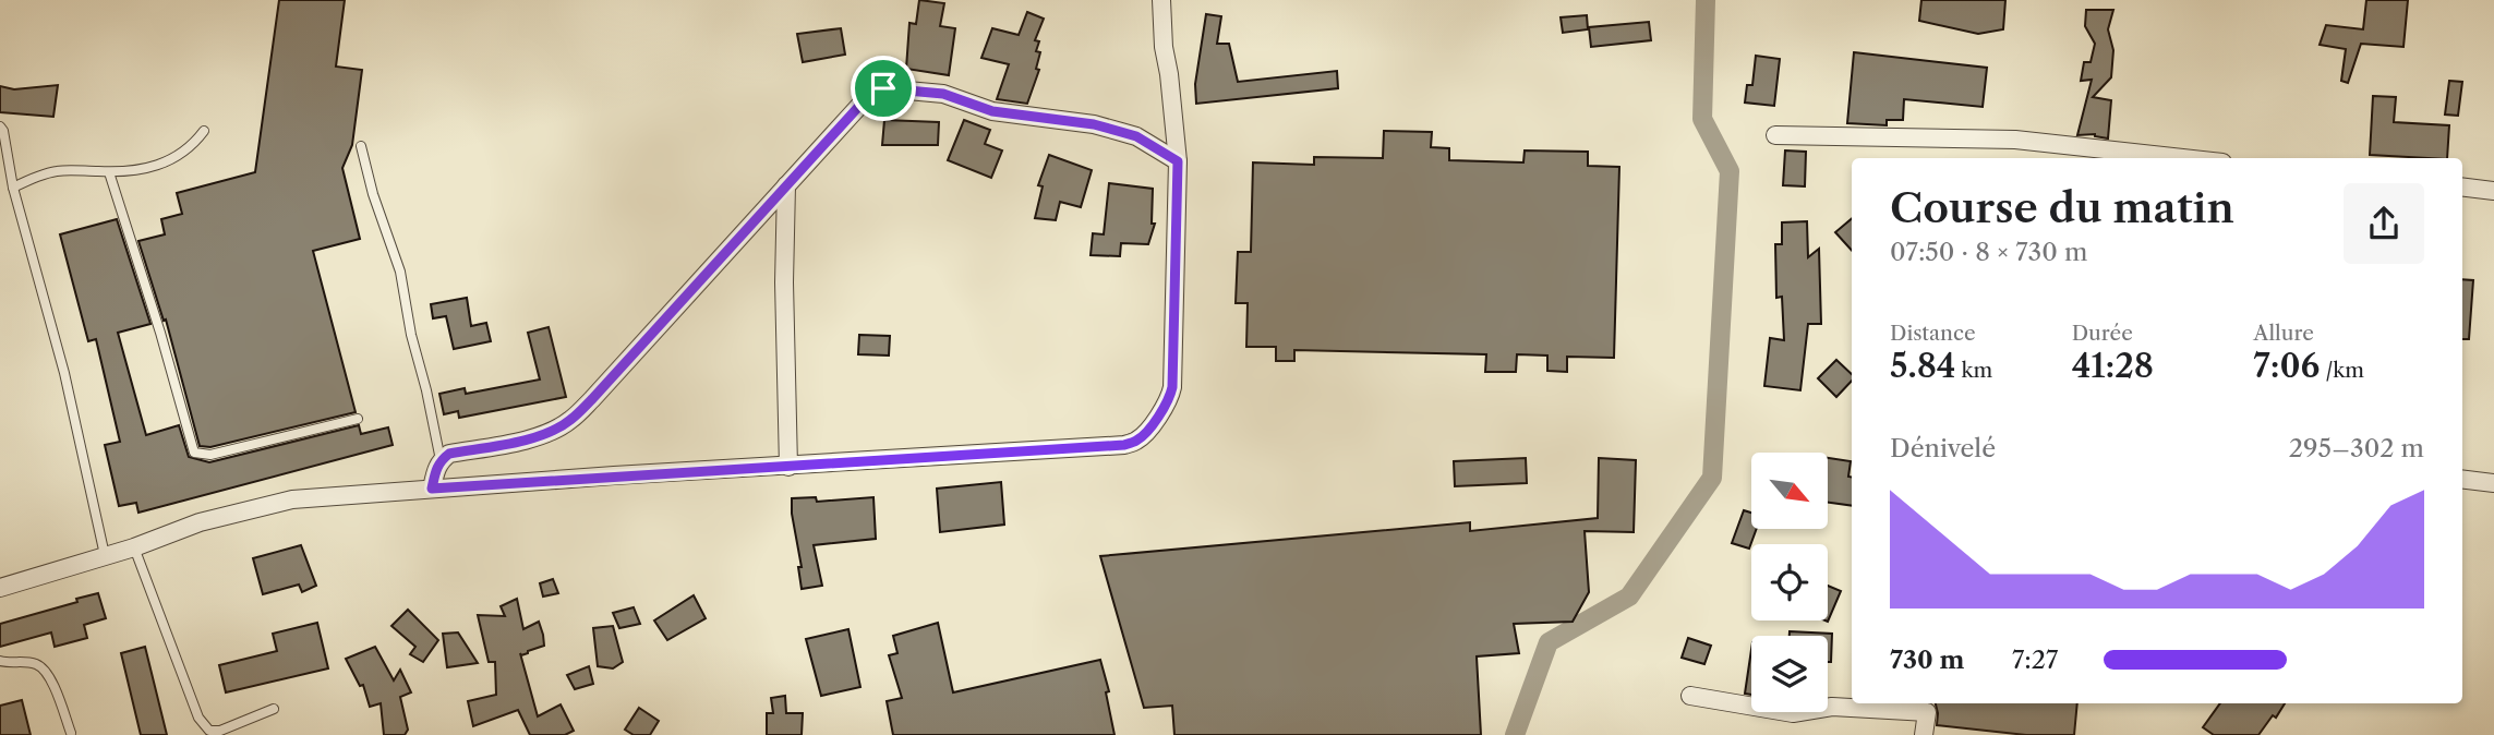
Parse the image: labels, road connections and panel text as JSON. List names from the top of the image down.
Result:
{
  "north": "bottom right",
  "page": {
    "heading": ["Course du matin", "07:50 · 8 × 730 m"],
    "stats": [
      ["Distance", "5.84 km"],
      ["Durée", "41:28"],
      ["Allure", "7:06 /km"]
    ],
    "chart": ["Dénivelé", "295–302 m"],
    "list": [
      {
        "name": "730 m",
        "note": "7:27"
      }
    ]
  }
}
